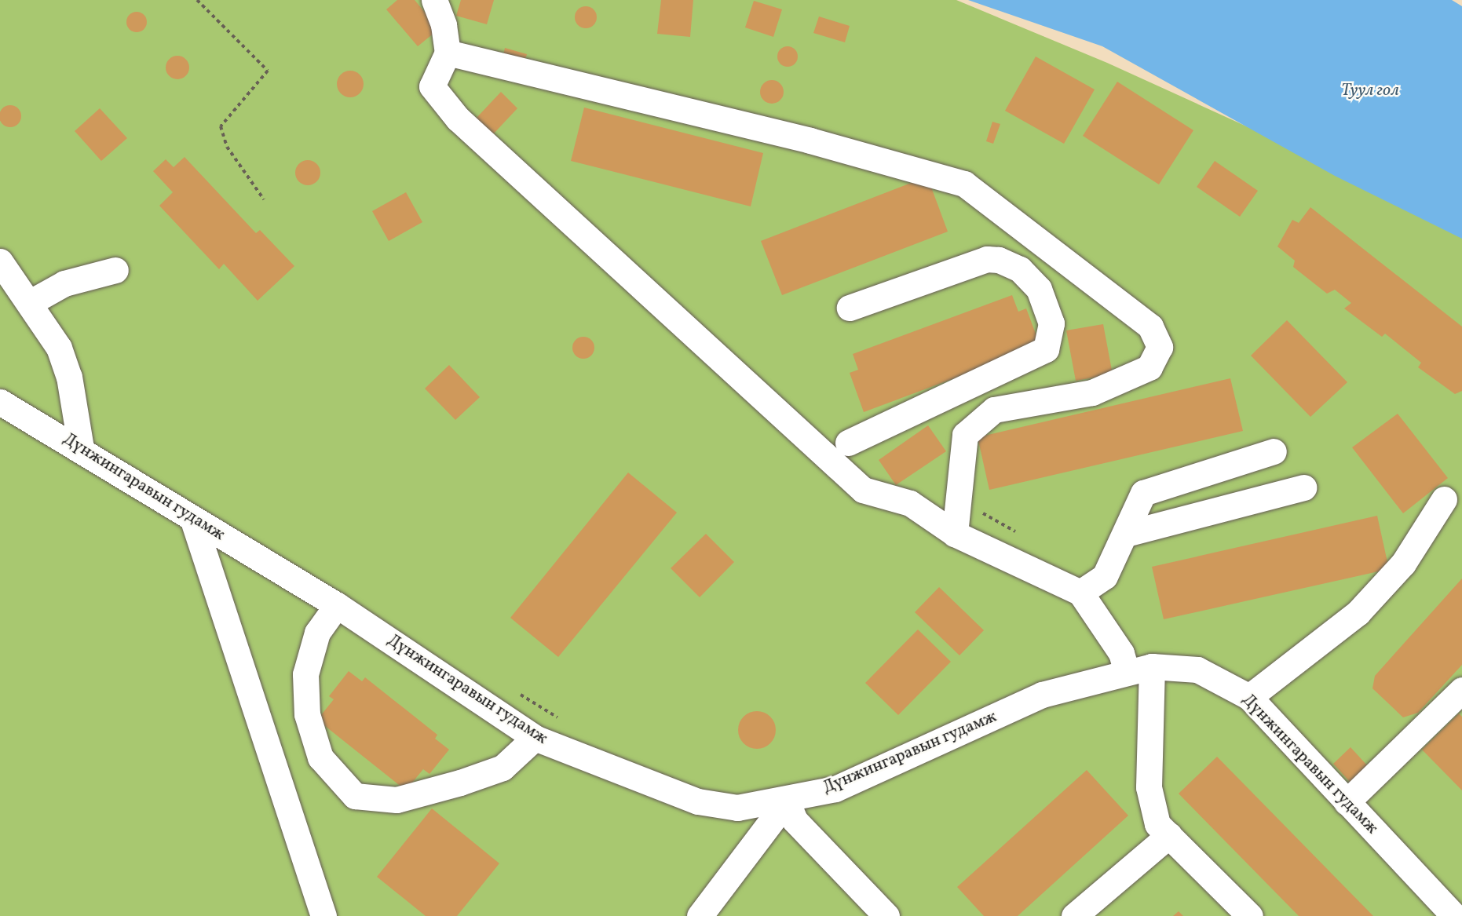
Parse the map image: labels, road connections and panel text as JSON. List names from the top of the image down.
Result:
{
  "streets": {
    "street": ["Дүнжингаравын гудамж"]
  },
  "water": ["Туул гол"]
}
